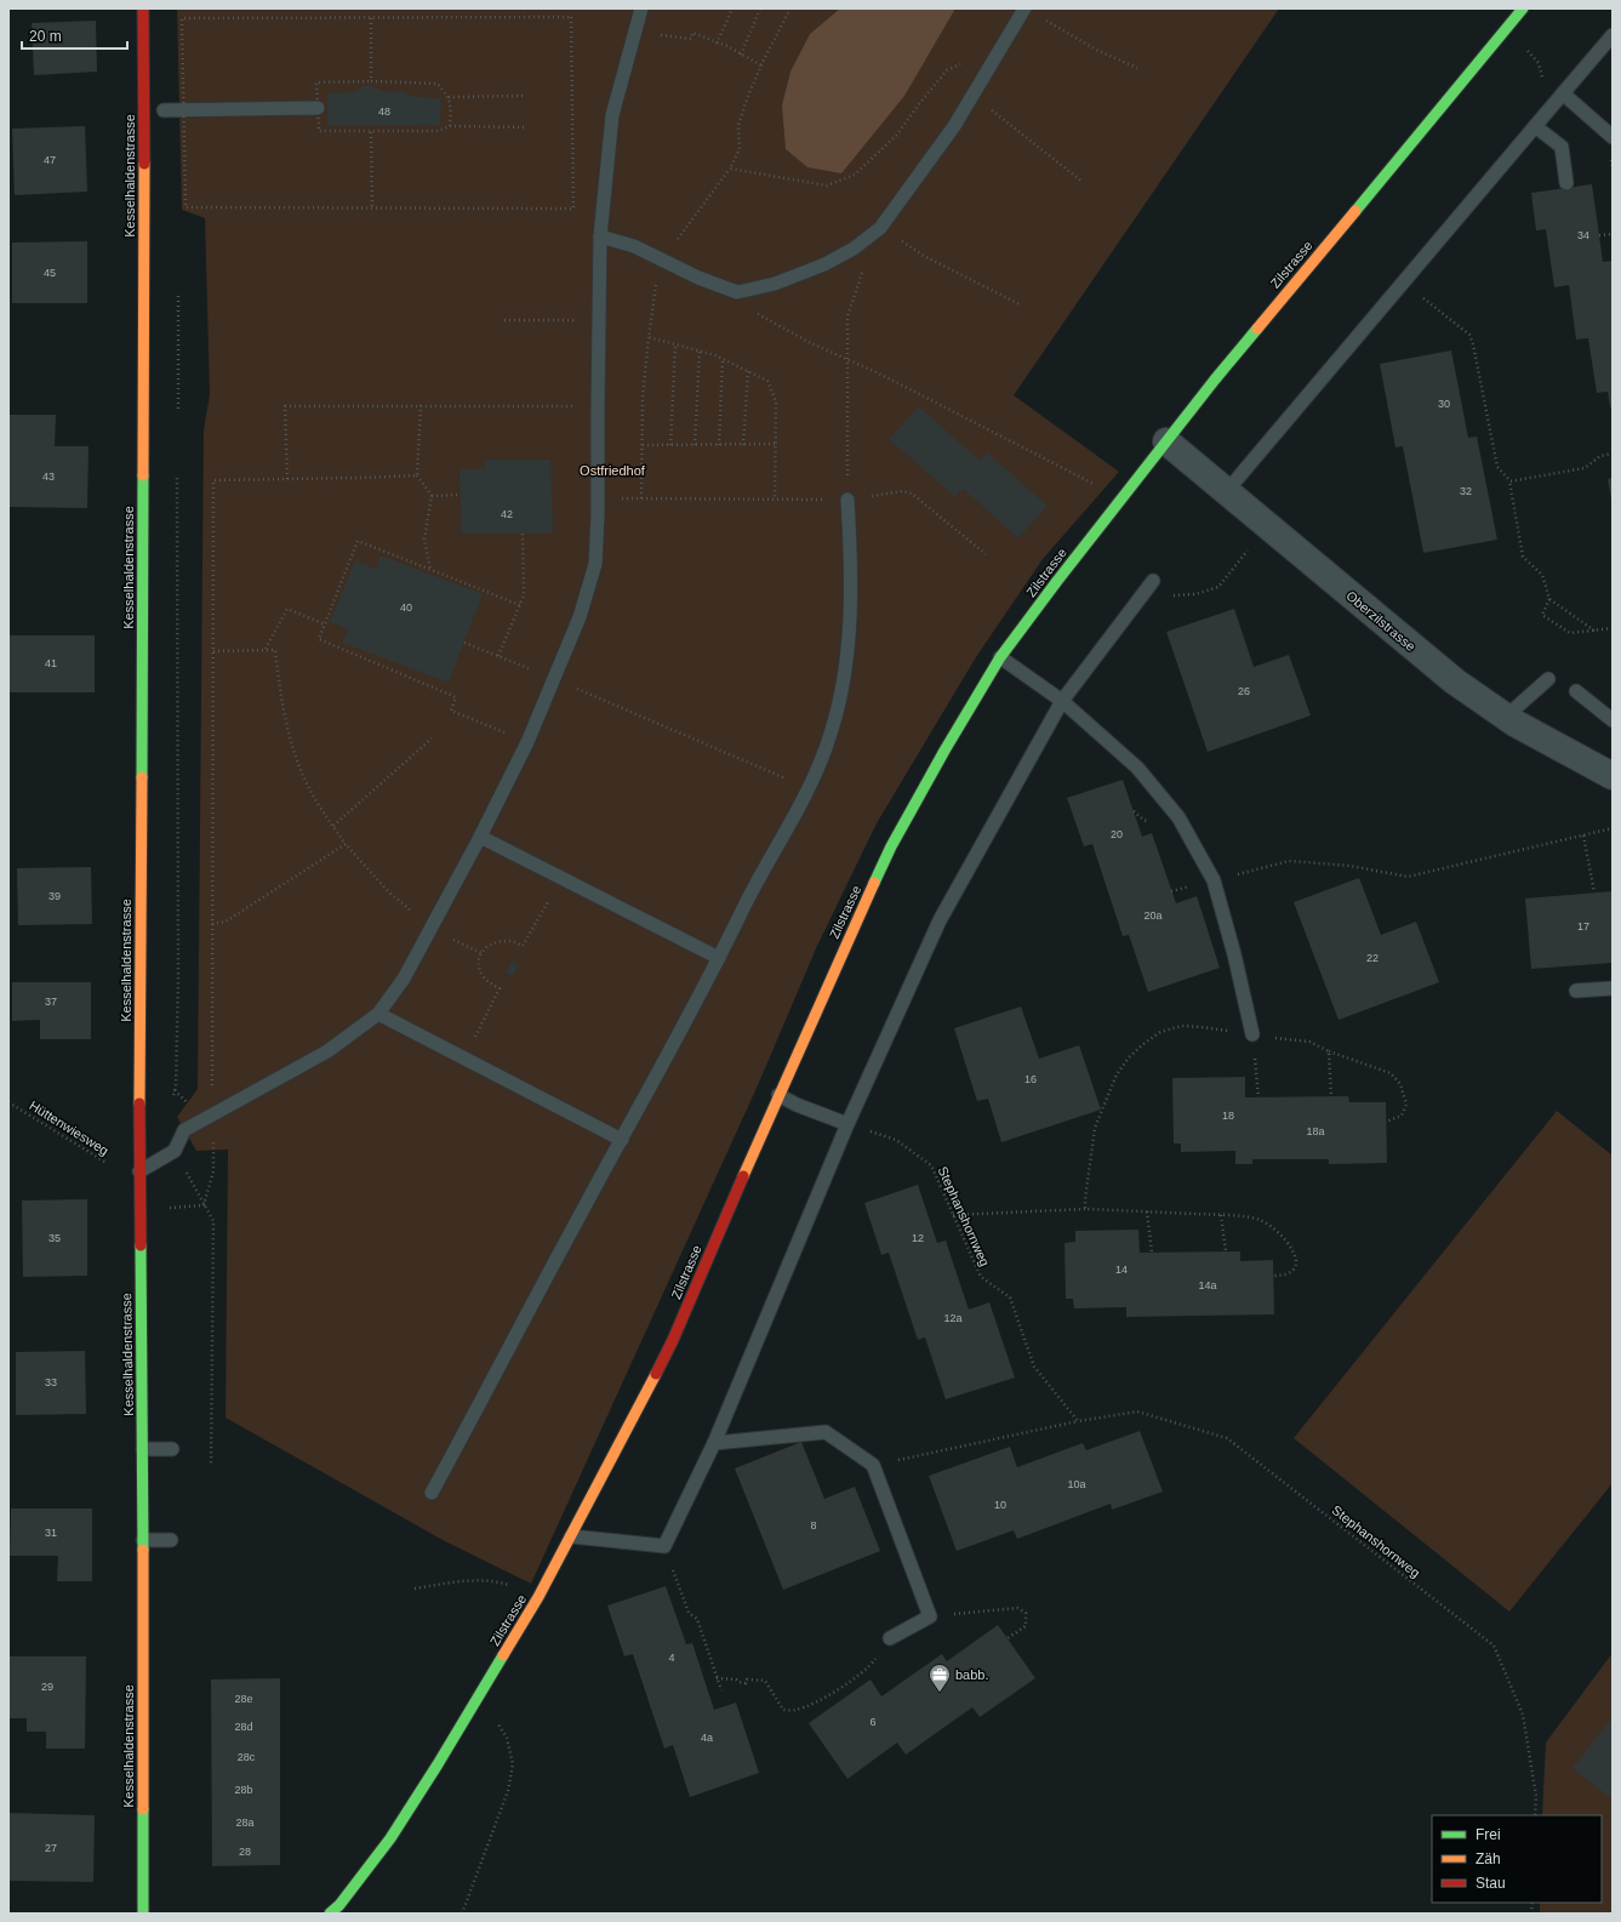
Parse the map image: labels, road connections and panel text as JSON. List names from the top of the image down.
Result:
{
  "streets": {
    "street": ["Kesselhaldenstrasse", "Zilstrasse", "Oberzilstrasse"],
    "path": ["Hüttenwiesweg", "Stephanshornweg"]
  },
  "crossings": [
    ["Zilstrasse", "Oberzilstrasse"]
  ],
  "parks": ["Ostfriedhof"],
  "places": {
    "office": ["babb."]
  },
  "house_numbers": [
    "48",
    "47",
    "34",
    "45",
    "30",
    "43",
    "32",
    "42",
    "40",
    "41",
    "26",
    "20",
    "39",
    "20a",
    "17",
    "22",
    "37",
    "16",
    "18",
    "18a",
    "35",
    "12",
    "14",
    "14a",
    "12a",
    "33",
    "10a",
    "10",
    "8",
    "31",
    "4",
    "29",
    "28e",
    "6",
    "28d",
    "4a",
    "28c",
    "28b",
    "28a",
    "27",
    "28"
  ],
  "legend": ["Frei", "Zäh", "Stau"],
  "scale_bar": "20 m"
}
